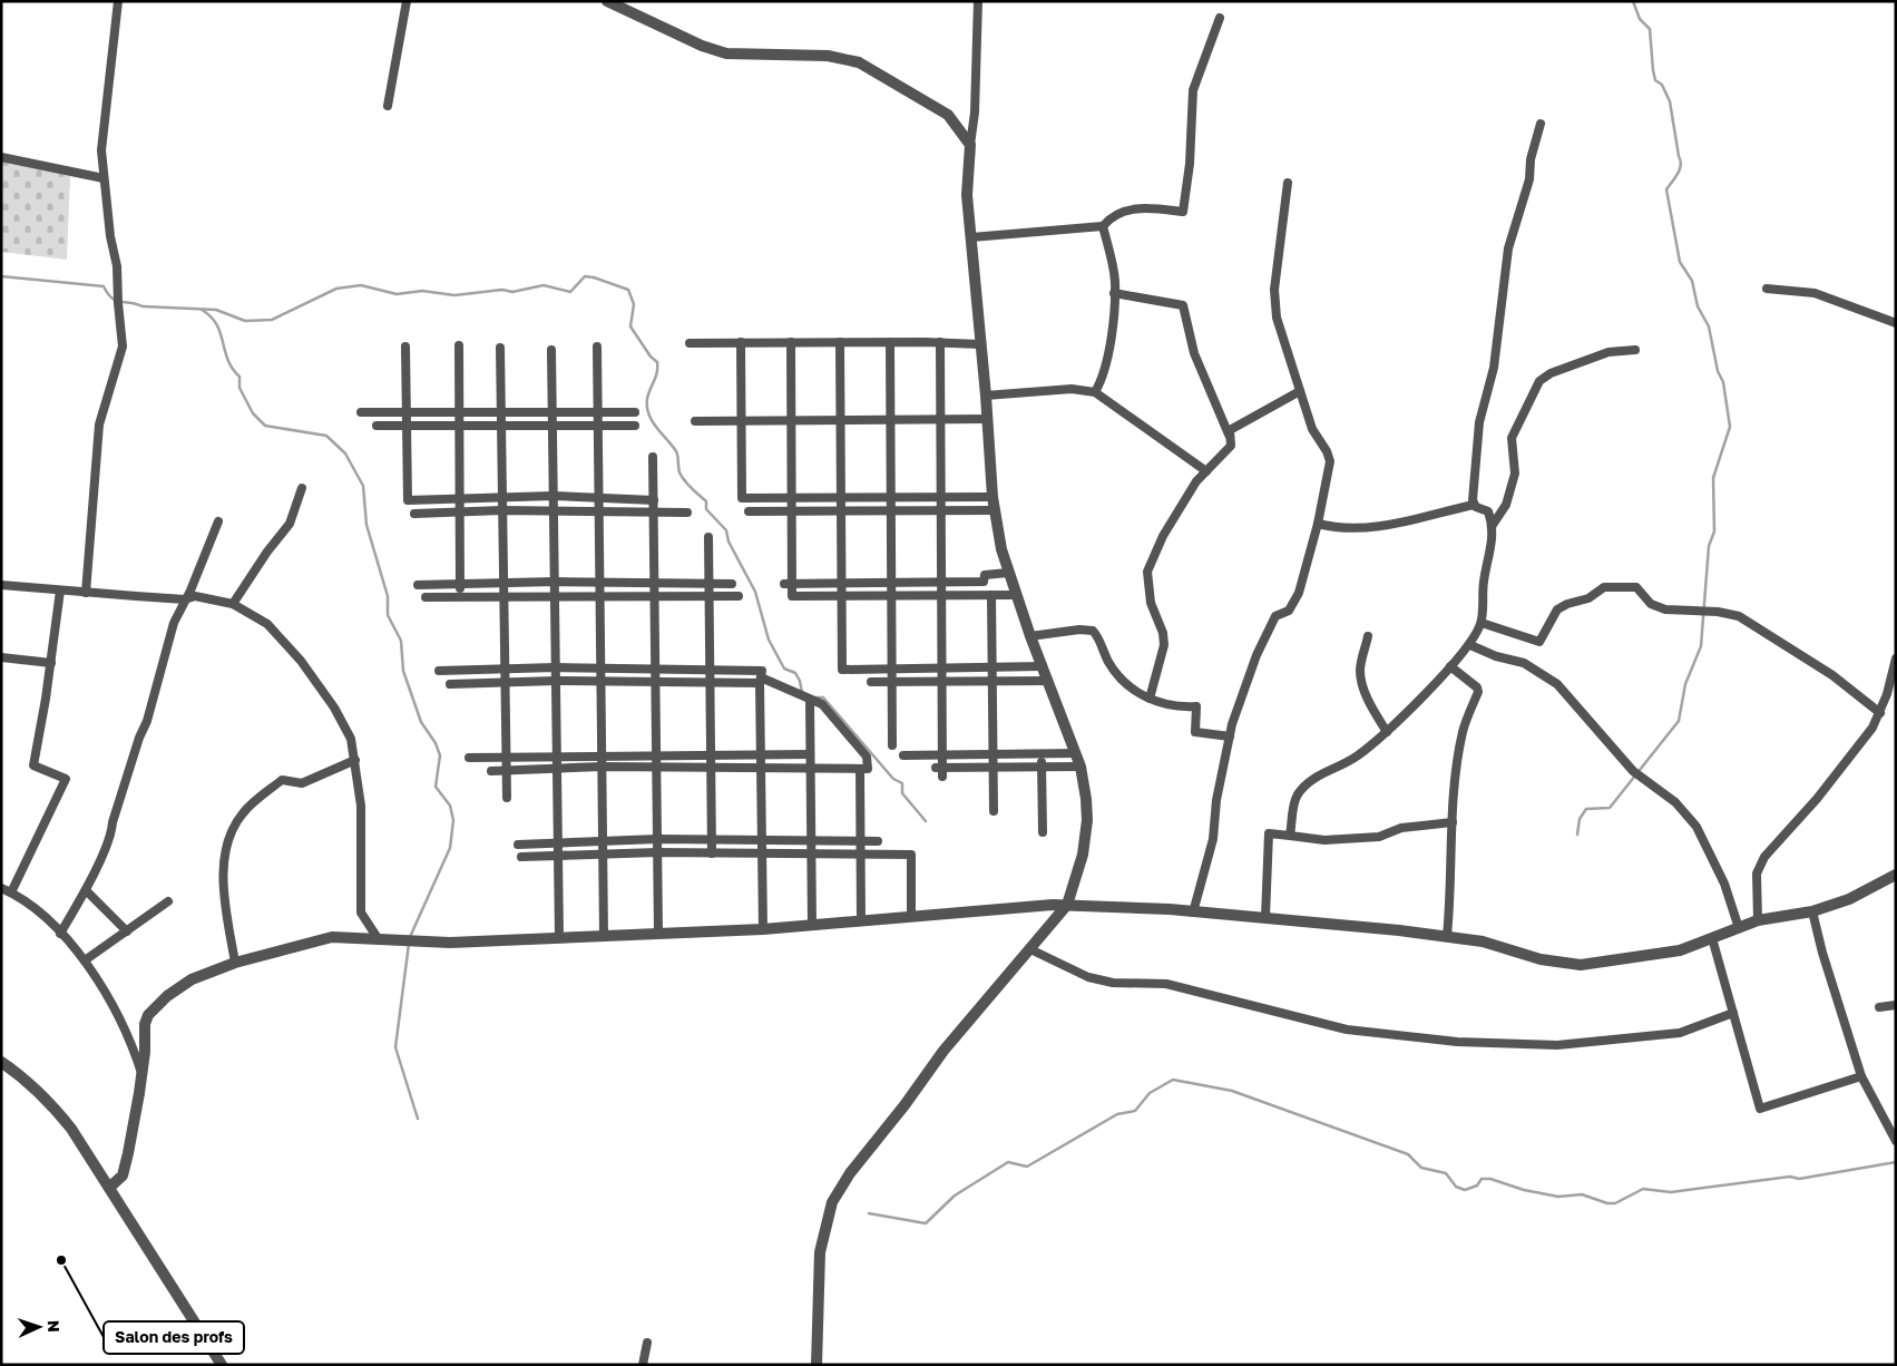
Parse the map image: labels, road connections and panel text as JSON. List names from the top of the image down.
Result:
{
  "places": ["Salon des profs"],
  "north": "right"
}
